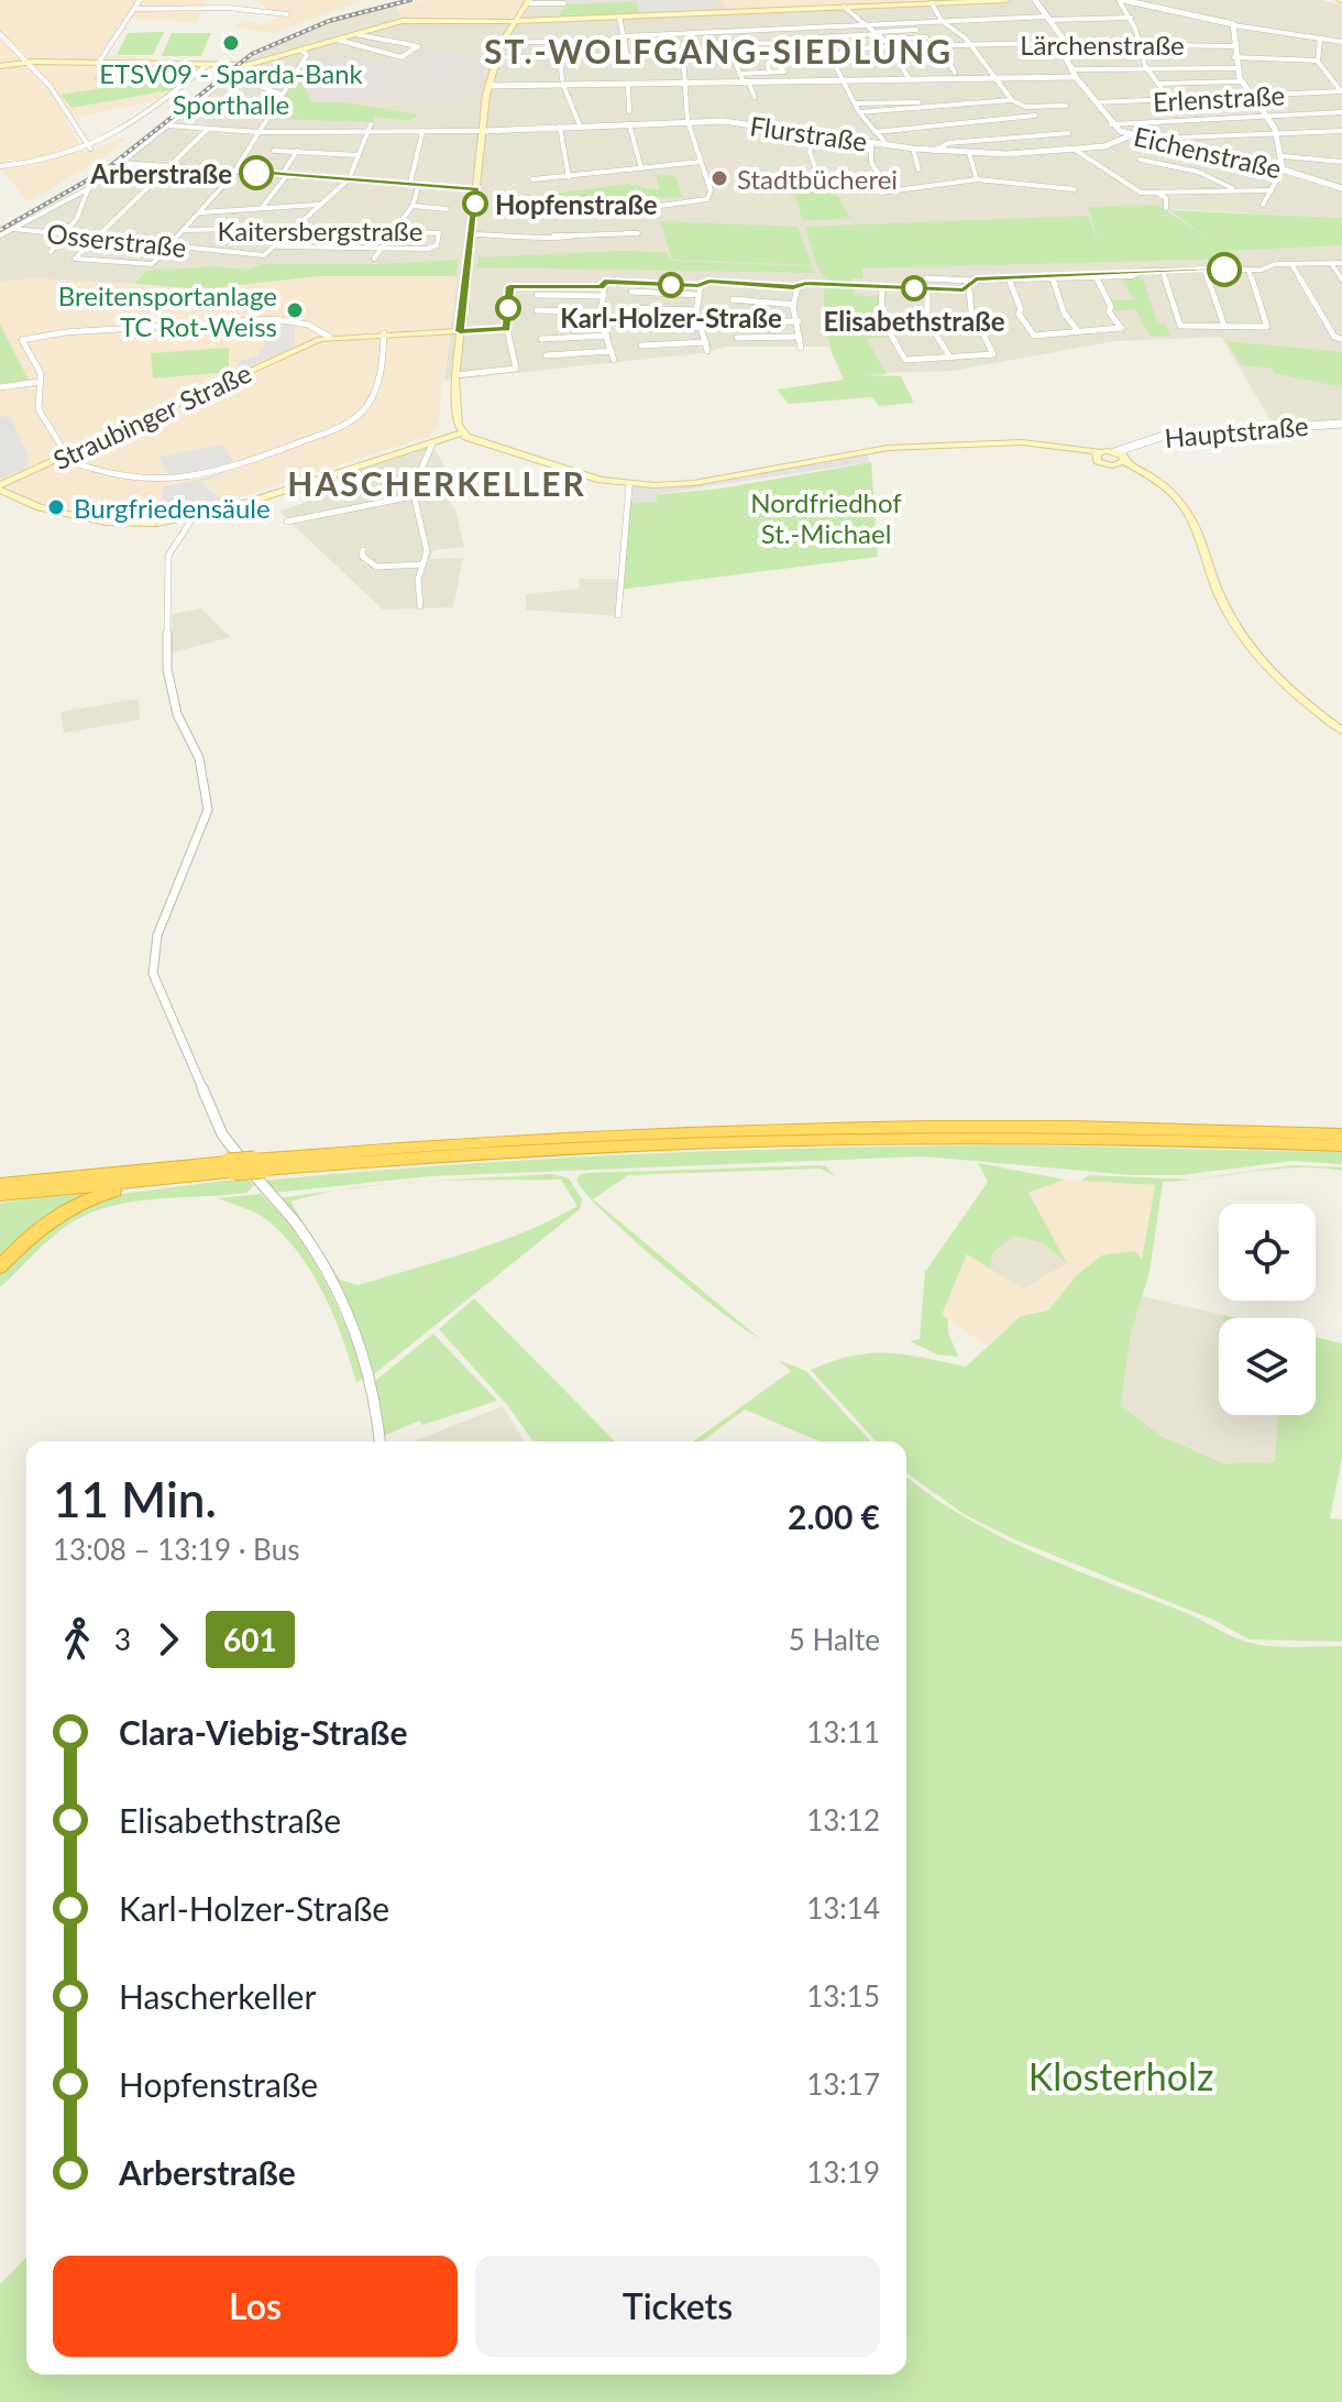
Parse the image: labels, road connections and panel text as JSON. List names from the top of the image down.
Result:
{
  "streets": {
    "main road": ["Straubinger Straße"],
    "street": [
      "Lärchenstraße",
      "Erlenstraße",
      "Flurstraße",
      "Eichenstraße",
      "Kaitersbergstraße",
      "Osserstraße",
      "Hauptstraße"
    ]
  },
  "crossings": [
    ["Lärchenstraße", "Eichenstraße"],
    ["Erlenstraße", "Eichenstraße"],
    ["Flurstraße", "Eichenstraße"],
    ["Kaitersbergstraße", "Osserstraße"]
  ],
  "districts": ["ST.-WOLFGANG-SIEDLUNG", "HASCHERKELLER"],
  "parks": ["Nordfriedhof St.-Michael", "Klosterholz"],
  "places": [
    "ETSV09 - Sparda-Bank Sporthalle",
    "Arberstraße",
    "Stadtbücherei",
    "Hopfenstraße",
    "Karl-Holzer-Straße",
    "Elisabethstraße",
    "Breitensportanlage TC Rot-Weiss",
    "Burgfriedensäule"
  ],
  "lines": ["bus line 601"],
  "page": {
    "heading": ["11 Min.", "13:08 – 13:19 · Bus", "2.00 €"],
    "legs": ["3", "601", "5 Halte"],
    "list": [
      {
        "name": "Clara-Viebig-Straße",
        "value": "13:11"
      },
      {
        "name": "Elisabethstraße",
        "value": "13:12"
      },
      {
        "name": "Karl-Holzer-Straße",
        "value": "13:14"
      },
      {
        "name": "Hascherkeller",
        "value": "13:15"
      },
      {
        "name": "Hopfenstraße",
        "value": "13:17"
      },
      {
        "name": "Arberstraße",
        "value": "13:19"
      }
    ],
    "buttons": ["Los", "Tickets"]
  }
}
